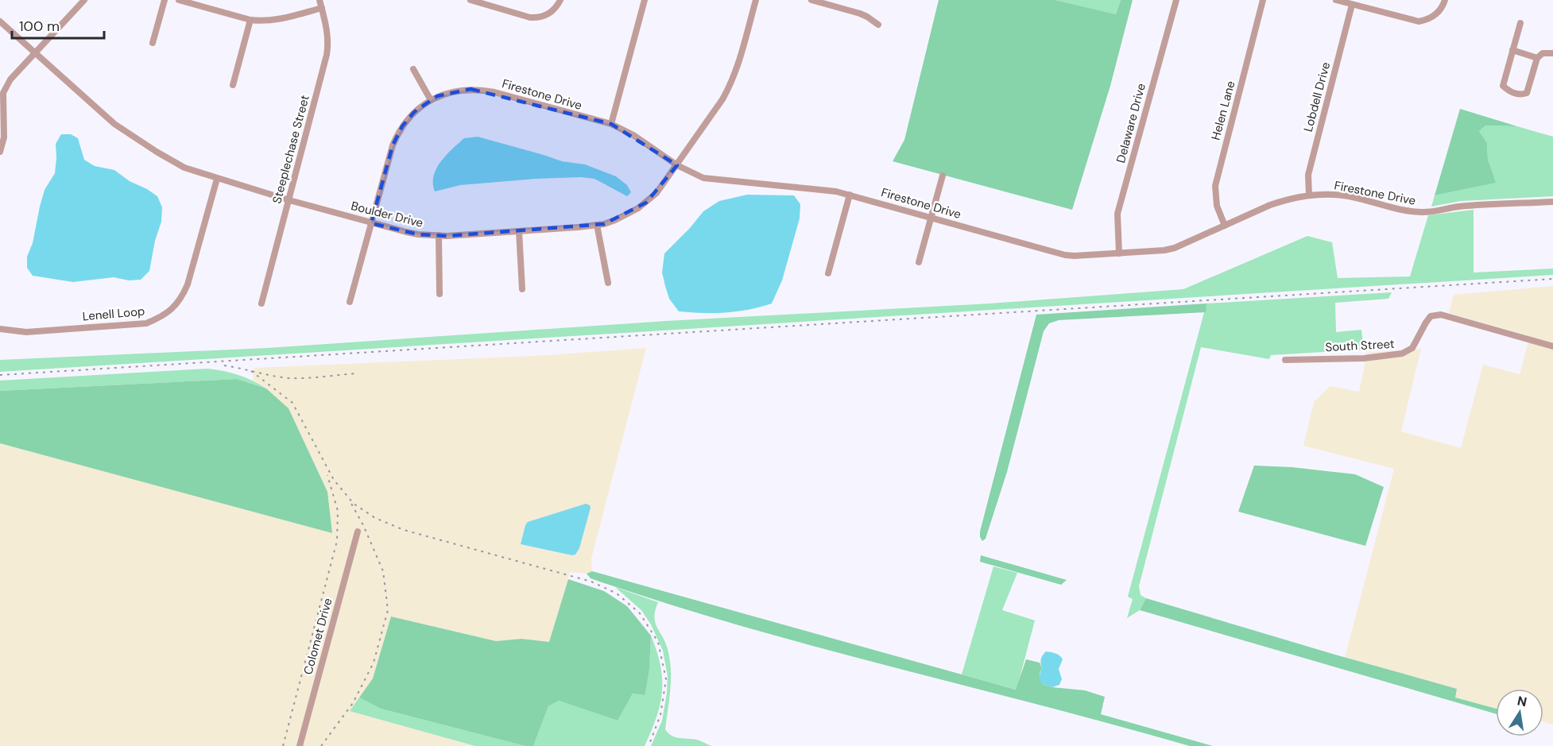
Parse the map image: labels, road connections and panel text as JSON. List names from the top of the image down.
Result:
{
  "streets": {
    "street": [
      "Firestone Drive",
      "Lobdell Drive",
      "Helen Lane",
      "Delaware Drive",
      "Steeplechase Street",
      "Boulder Drive",
      "Lenell Loop",
      "South Street",
      "Colomet Drive"
    ]
  },
  "crossings": [
    ["Firestone Drive", "Lobdell Drive"],
    ["Firestone Drive", "Helen Lane"],
    ["Firestone Drive", "Delaware Drive"],
    ["Firestone Drive", "Boulder Drive"],
    ["Steeplechase Street", "Boulder Drive"],
    ["Boulder Drive", "Lenell Loop"]
  ],
  "scale_bar": "100 m",
  "north": "top"
}
